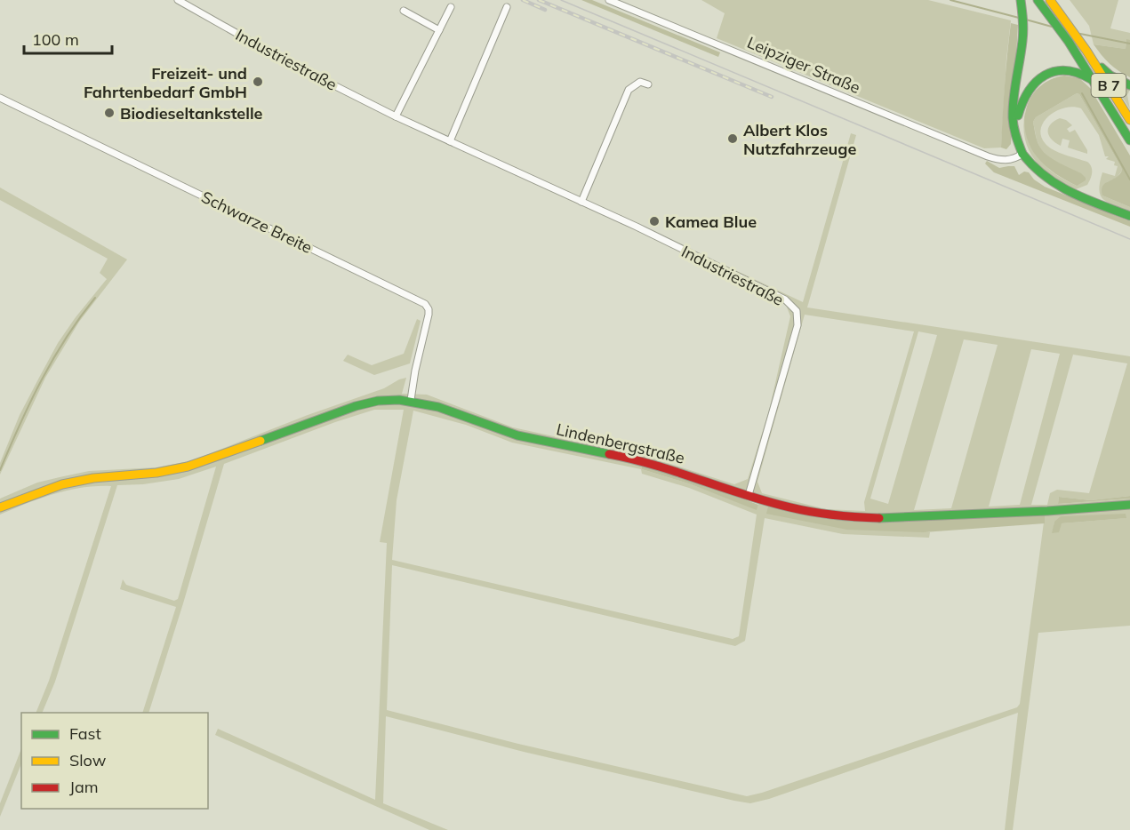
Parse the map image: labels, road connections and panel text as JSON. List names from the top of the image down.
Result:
{
  "streets": {
    "main road": ["B 7", "Lindenbergstraße"],
    "street": ["Industriestraße", "Leipziger Straße", "Schwarze Breite"]
  },
  "crossings": [
    ["Industriestraße", "Lindenbergstraße"],
    ["Schwarze Breite", "Lindenbergstraße"]
  ],
  "places": [
    "Freizeit- und Fahrtenbedarf GmbH",
    "Biodieseltankstelle",
    "Albert Klos Nutzfahrzeuge",
    "Kamea Blue"
  ],
  "legend": ["Fast", "Slow", "Jam"],
  "scale_bar": "100 m"
}
